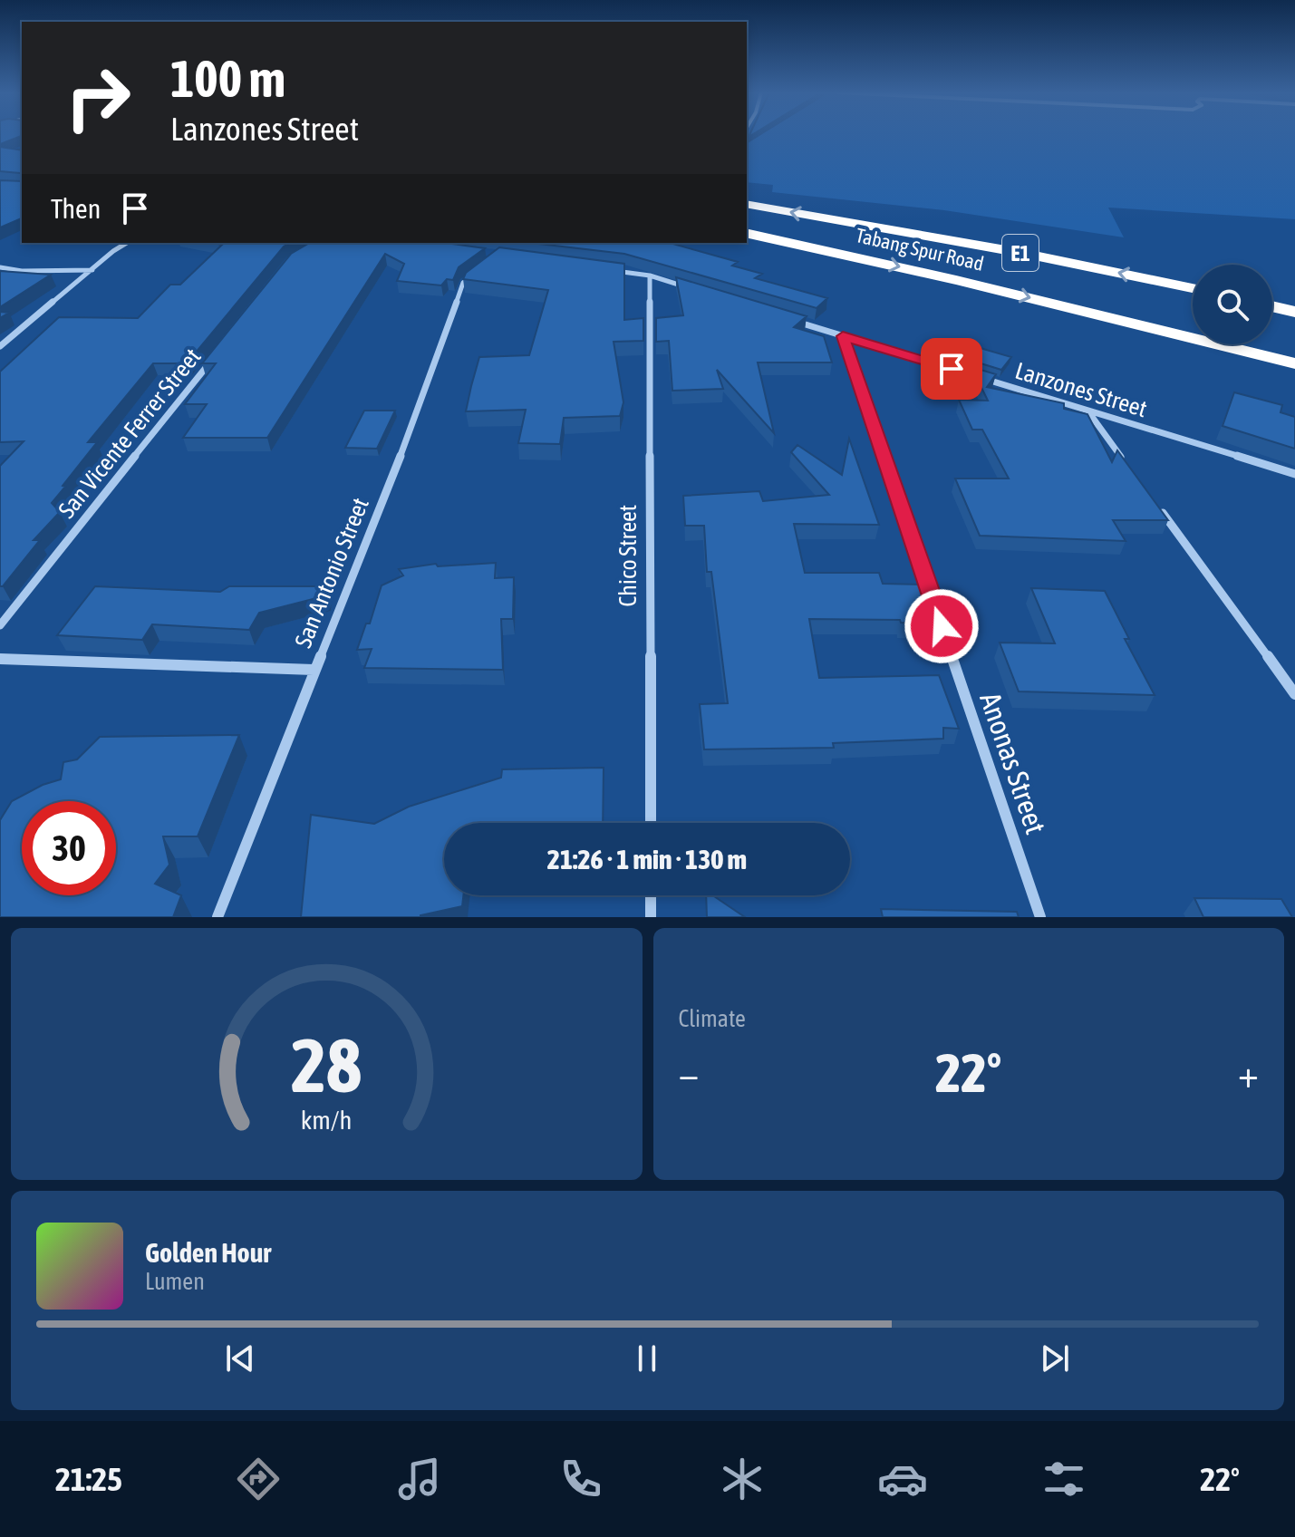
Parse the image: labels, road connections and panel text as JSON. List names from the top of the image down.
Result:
{
  "streets": {
    "highway": ["Tabang Spur Road", "E1"],
    "street": [
      "Lanzones Street",
      "San Vicente Ferrer Street",
      "Chico Street",
      "San Antonio Street",
      "Anonas Street"
    ]
  },
  "crossings": [
    ["Lanzones Street", "Anonas Street"]
  ],
  "page": {
    "turn": ["100 m", "Lanzones Street"],
    "then": "Then",
    "limit": "30",
    "trip": "21:26 · 1 min · 130 m",
    "tile": "Climate",
    "heat": ["−", "22°", "+"],
    "song": ["Golden Hour", "Lumen"],
    "tabs": ["21:25", "22°"],
    "gauge": ["28", "km/h"]
  }
}
